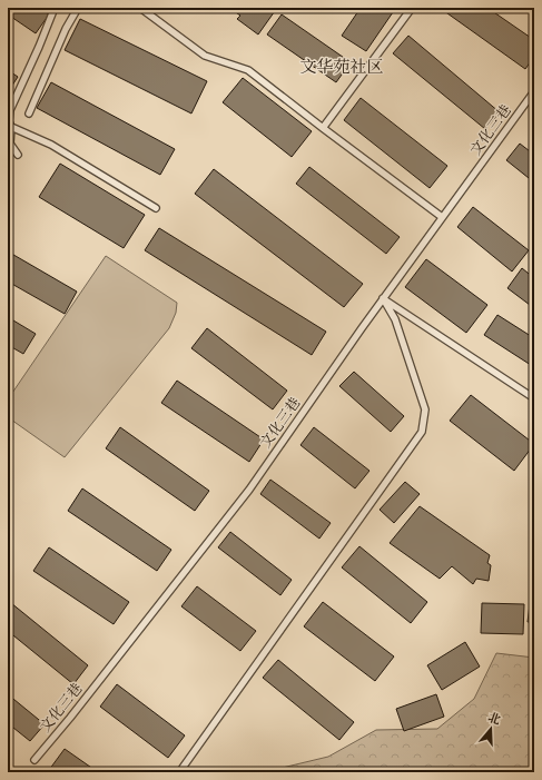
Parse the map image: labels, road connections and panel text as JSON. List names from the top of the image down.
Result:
{
  "streets": {
    "lane": ["文化三巷"]
  },
  "districts": ["文华苑社区"],
  "north": "top"
}
